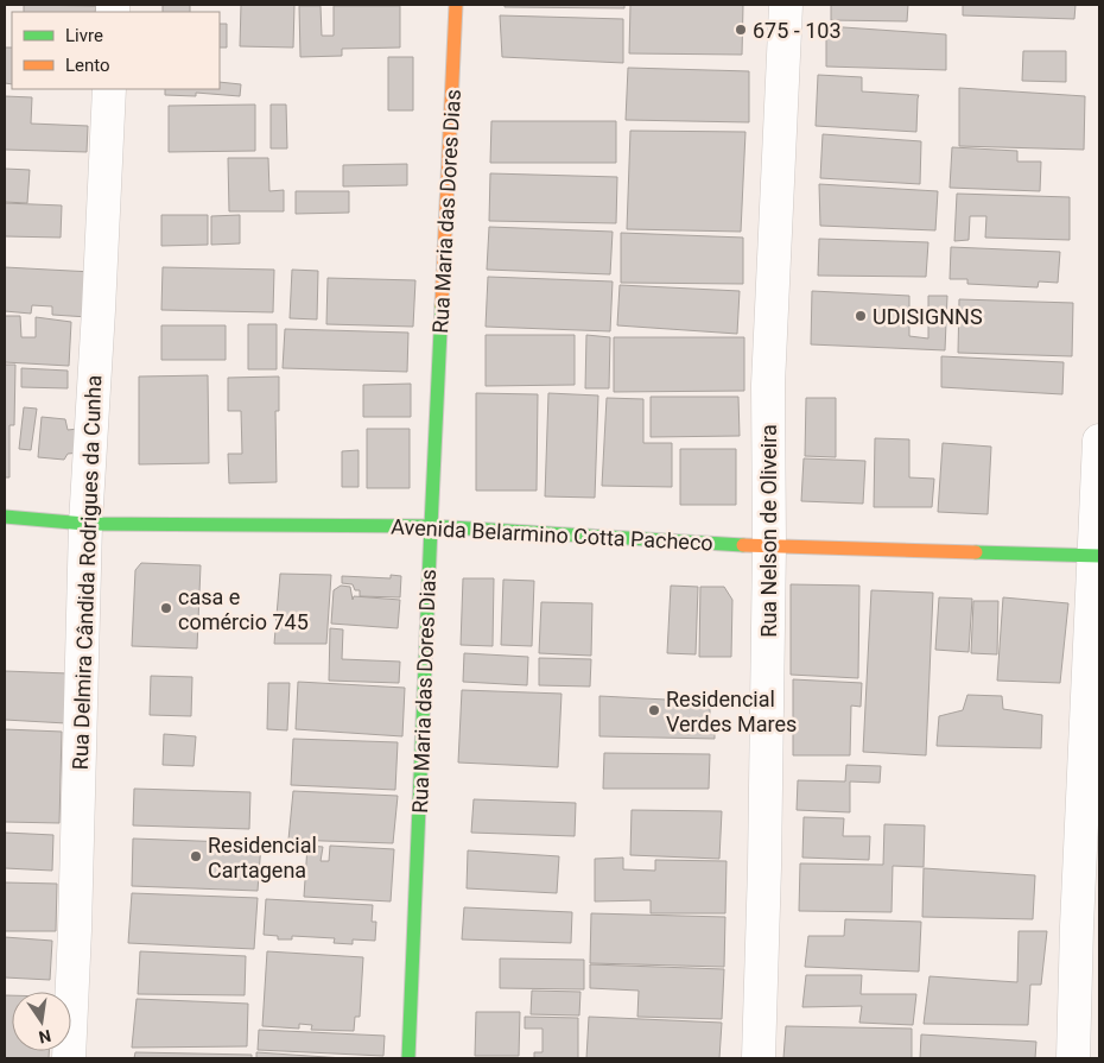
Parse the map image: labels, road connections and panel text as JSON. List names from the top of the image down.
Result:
{
  "streets": {
    "street": [
      "Rua Maria das Dores Dias",
      "Rua Nelson de Oliveira",
      "Avenida Belarmino Cotta Pacheco",
      "Rua Delmira Cândida Rodrigues da Cunha"
    ]
  },
  "crossings": [
    ["Rua Maria das Dores Dias", "Avenida Belarmino Cotta Pacheco"],
    ["Rua Nelson de Oliveira", "Avenida Belarmino Cotta Pacheco"],
    ["Avenida Belarmino Cotta Pacheco", "Rua Delmira Cândida Rodrigues da Cunha"]
  ],
  "places": [
    "675 - 103",
    "UDISIGNNS",
    "casa e comércio 745",
    "Residencial Verdes Mares",
    "Residencial Cartagena"
  ],
  "legend": ["Livre", "Lento"],
  "north": "bottom"
}
